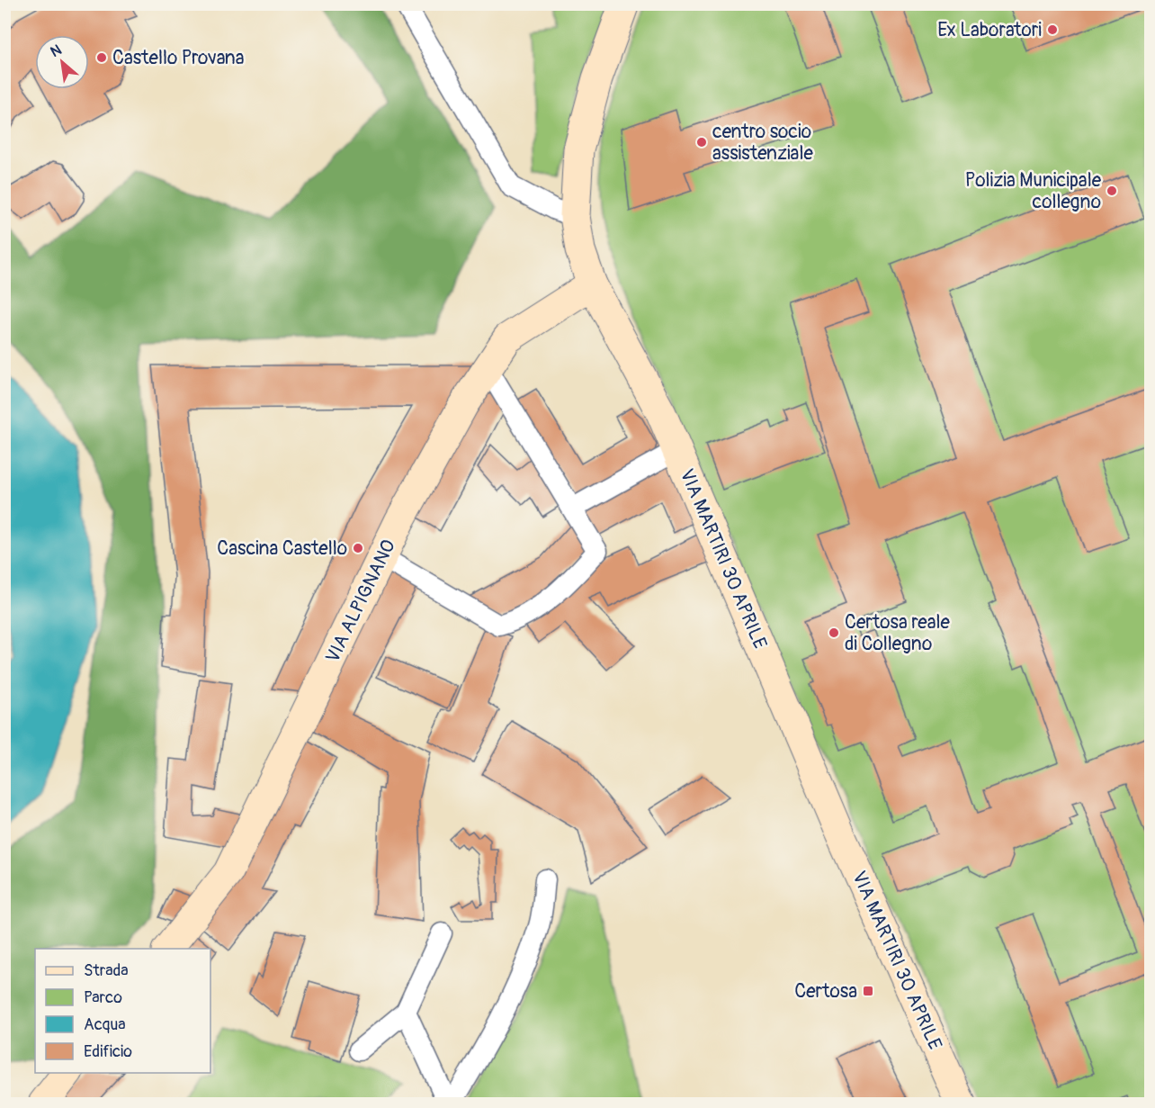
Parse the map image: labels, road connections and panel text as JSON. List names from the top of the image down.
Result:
{
  "streets": {
    "street": ["VIA MARTIRI 30 APRILE", "VIA ALPIGNANO"]
  },
  "crossings": [
    ["VIA MARTIRI 30 APRILE", "VIA ALPIGNANO"]
  ],
  "places": {
    "other": [
      "Ex Laboratori",
      "Castello Provana",
      "centro socio assistenziale",
      "Polizia Municipale collegno",
      "Cascina Castello",
      "Certosa reale di Collegno"
    ],
    "transit": ["Certosa"]
  },
  "legend": [
    "Strada",
    "Parco",
    "Acqua",
    "Edificio"
  ],
  "north": "top left"
}
